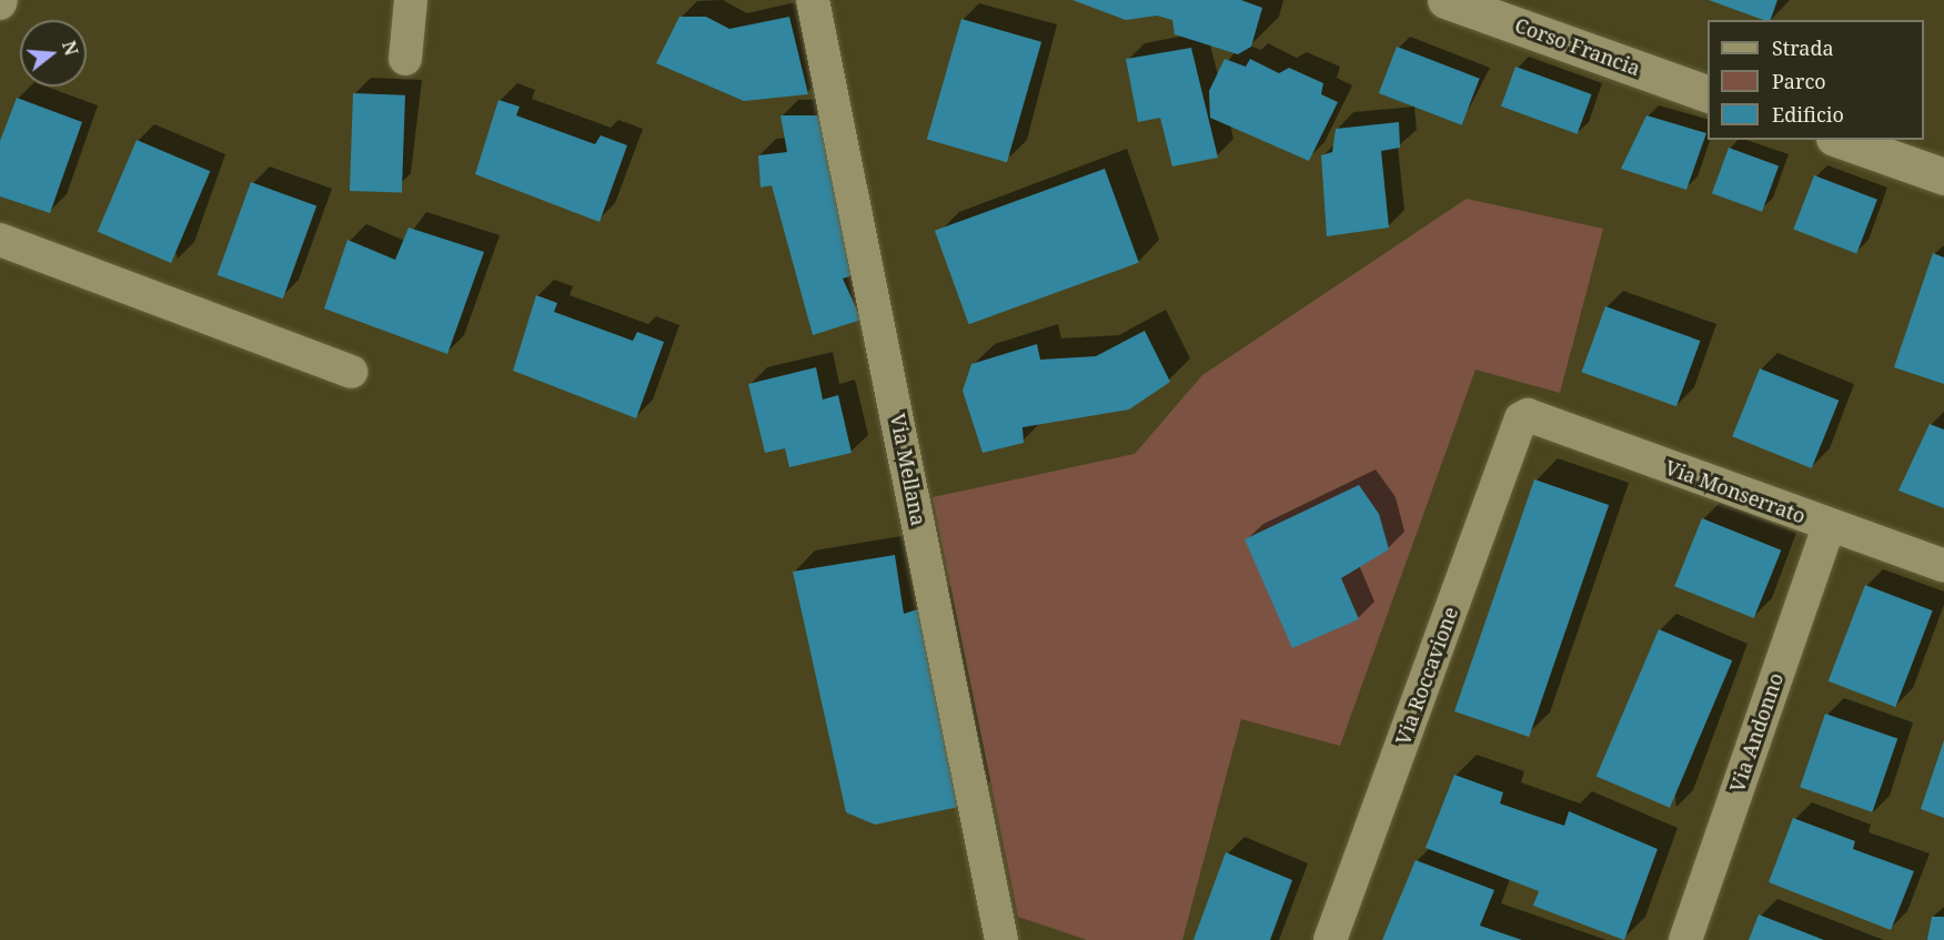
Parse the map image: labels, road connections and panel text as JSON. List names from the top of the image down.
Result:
{
  "streets": {
    "main road": ["Corso Francia"],
    "street": [
      "Via Mellana",
      "Via Monserrato",
      "Via Roccavione",
      "Via Andonno"
    ]
  },
  "crossings": [
    ["Via Monserrato", "Via Roccavione"],
    ["Via Monserrato", "Via Andonno"]
  ],
  "legend": ["Strada", "Parco", "Edificio"],
  "north": "right"
}
